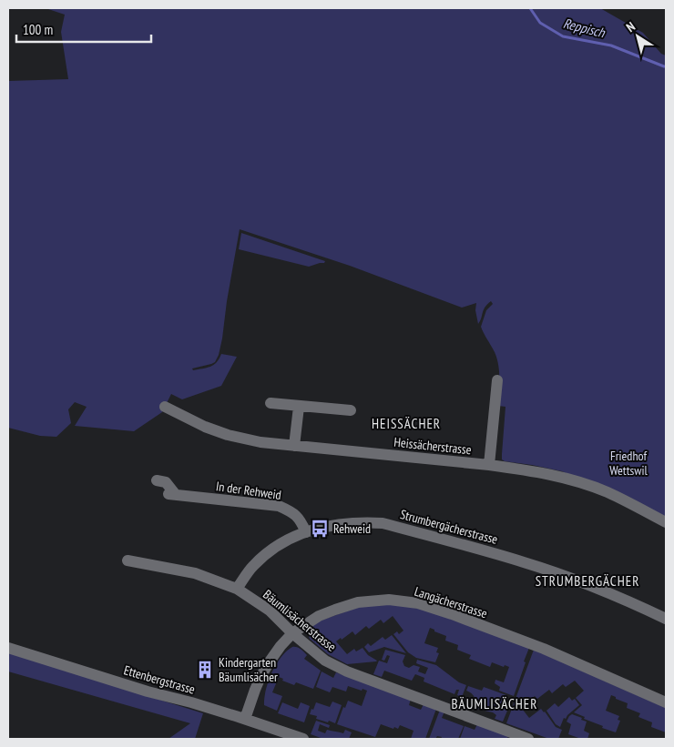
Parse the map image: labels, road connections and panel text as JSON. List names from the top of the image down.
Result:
{
  "streets": {
    "street": [
      "Heissächerstrasse",
      "In der Rehweid",
      "Strumbergächerstrasse",
      "Langächerstrasse",
      "Bäumlisächerstrasse",
      "Ettenbergstrasse"
    ]
  },
  "crossings": [
    ["In der Rehweid", "Strumbergächerstrasse"],
    ["Strumbergächerstrasse", "Bäumlisächerstrasse"],
    ["Langächerstrasse", "Bäumlisächerstrasse"],
    ["Langächerstrasse", "Ettenbergstrasse"]
  ],
  "districts": ["HEISSÄCHER", "STRUMBERGÄCHER", "BÄUMLISÄCHER"],
  "water": ["Reppisch"],
  "parks": ["Friedhof Wettswil"],
  "places": {
    "bus stop": ["Rehweid"],
    "building": ["Kindergarten Bäumlisächer"]
  },
  "scale_bar": "100 m",
  "north": "top left"
}
